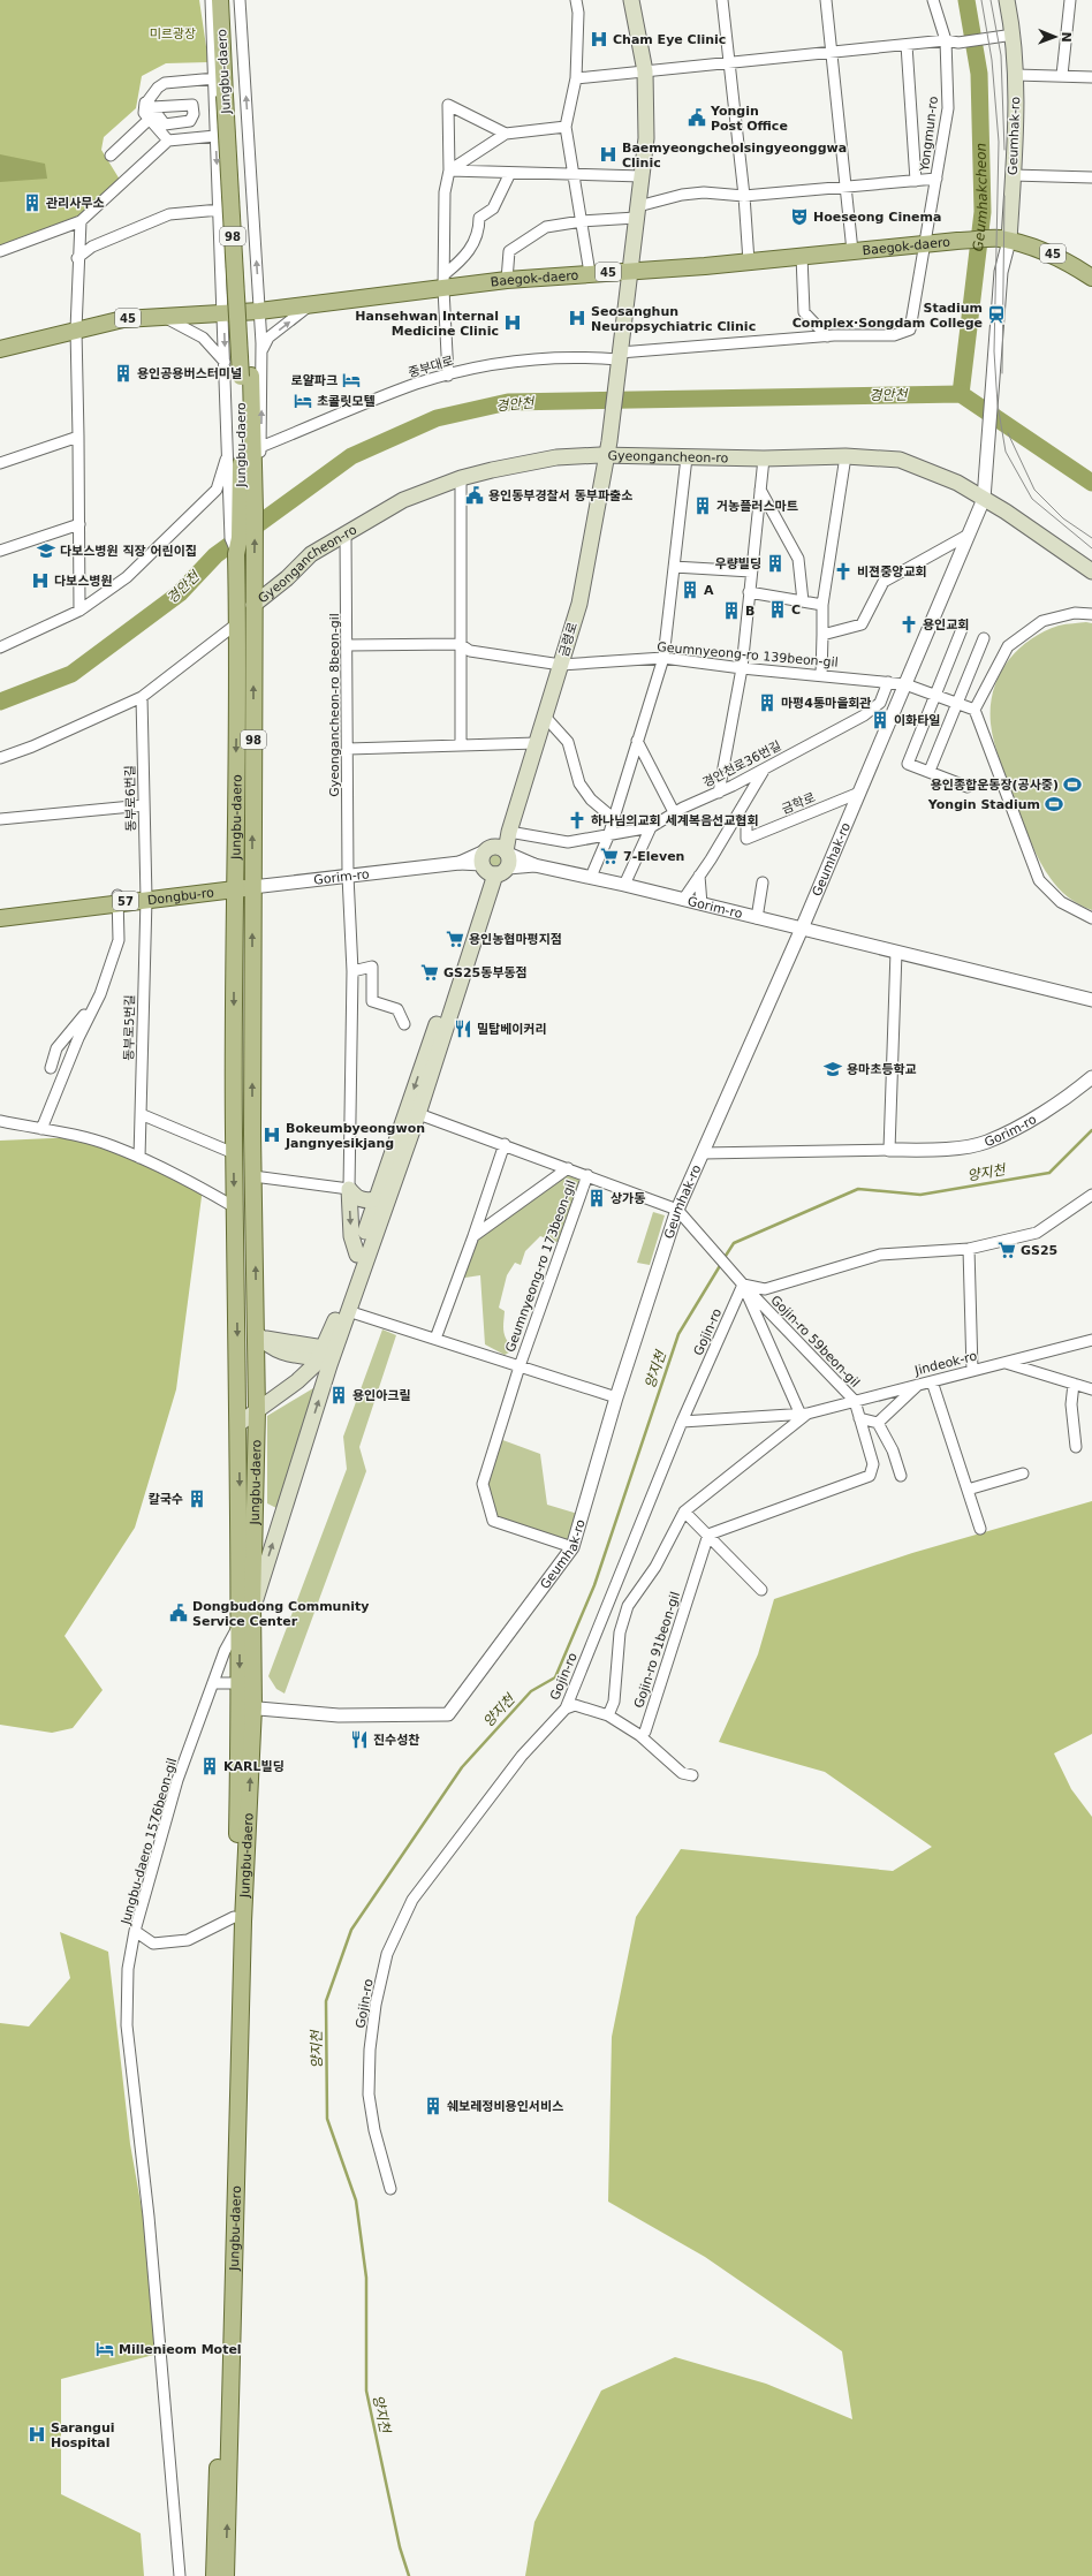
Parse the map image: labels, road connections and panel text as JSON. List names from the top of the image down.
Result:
{
  "streets": {
    "main road": [
      "Jungbu-daero",
      "Geumhak-ro",
      "98",
      "Baegok-daero",
      "45",
      "Gyeongancheon-ro",
      "금령로",
      "Dongbu-ro",
      "57"
    ],
    "street": [
      "Yongmun-ro",
      "중부대로",
      "Geumnyeong-ro 139beon-gil",
      "Gyeongancheon-ro 8beon-gil",
      "경안천로36번길",
      "동부로6번길",
      "금학로",
      "Gorim-ro",
      "동부로5번길",
      "Geumnyeong-ro 173beon-gil",
      "Gojin-ro",
      "Gojin-ro 59beon-gil",
      "Jindeok-ro",
      "Gojin-ro 91beon-gil",
      "Jungbu-daero 1576beon-gil"
    ]
  },
  "crossings": [
    ["Jungbu-daero", "Geumhak-ro"],
    ["Jungbu-daero", "Gyeongancheon-ro"],
    ["Jungbu-daero", "Gorim-ro"],
    ["Jungbu-daero", "Dongbu-ro"],
    ["Jungbu-daero", "Jungbu-daero 1576beon-gil"],
    ["Yongmun-ro", "Baegok-daero"],
    ["Yongmun-ro", "중부대로"],
    ["Geumhak-ro", "Baegok-daero"],
    ["Geumhak-ro", "Gyeongancheon-ro"],
    ["Geumhak-ro", "Geumnyeong-ro 139beon-gil"],
    ["Geumhak-ro", "금학로"],
    ["Geumhak-ro", "Gorim-ro"],
    ["Geumhak-ro", "Geumnyeong-ro 173beon-gil"],
    ["Baegok-daero", "금령로"],
    ["중부대로", "금령로"],
    ["Gyeongancheon-ro", "금령로"],
    ["Gyeongancheon-ro", "Gyeongancheon-ro 8beon-gil"],
    ["금령로", "Geumnyeong-ro 139beon-gil"],
    ["금령로", "경안천로36번길"],
    ["금령로", "Gorim-ro"],
    ["Geumnyeong-ro 139beon-gil", "경안천로36번길"],
    ["Gyeongancheon-ro 8beon-gil", "Gorim-ro"],
    ["동부로6번길", "Dongbu-ro"],
    ["동부로6번길", "동부로5번길"],
    ["Gorim-ro", "Dongbu-ro"],
    ["Dongbu-ro", "동부로5번길"],
    ["Gojin-ro", "Gojin-ro 59beon-gil"],
    ["Gojin-ro", "Jindeok-ro"],
    ["Gojin-ro 59beon-gil", "Jindeok-ro"],
    ["Gojin-ro 59beon-gil", "Gojin-ro 91beon-gil"]
  ],
  "water": ["Geumhakcheon", "경안천", "양지천"],
  "parks": ["미르광장"],
  "places": {
    "hospital": [
      "Cham Eye Clinic",
      "Baemyeongcheolsingyeonggwa Clinic",
      "Seosanghun Neuropsychiatric Clinic",
      "Hansehwan Internal Medicine Clinic",
      "다보스병원",
      "Bokeumbyeongwon Jangnyesikjang",
      "Sarangui Hospital"
    ],
    "public building": ["Yongin Post Office", "용인동부경찰서 동부파출소", "Dongbudong Community Service Center"],
    "building": [
      "관리사무소",
      "용인공용버스터미널",
      "거농플러스마트",
      "우량빌딩",
      "A",
      "C",
      "B",
      "마평4통마을회관",
      "이화타일",
      "상가동",
      "용인아크릴",
      "칼국수",
      "KARL빌딩",
      "쉐보레정비용인서비스"
    ],
    "theatre": ["Hoeseong Cinema"],
    "station": ["Stadium Complex·Songdam College"],
    "hotel": ["로얄파크", "초콜릿모텔", "Millenieom Motel"],
    "school or university": ["다보스병원 직장 어린이집", "용마초등학교"],
    "church": ["비젼중앙교회", "용인교회", "하나님의교회 세계복음선교협회"],
    "sports": ["용인종합운동장(공사중)", "Yongin Stadium"],
    "supermarket": [
      "7-Eleven",
      "용인농협마평지점",
      "GS25동부동점",
      "GS25"
    ],
    "restaurant": ["밀탑베이커리", "진수성찬"]
  },
  "north": "right"
}
